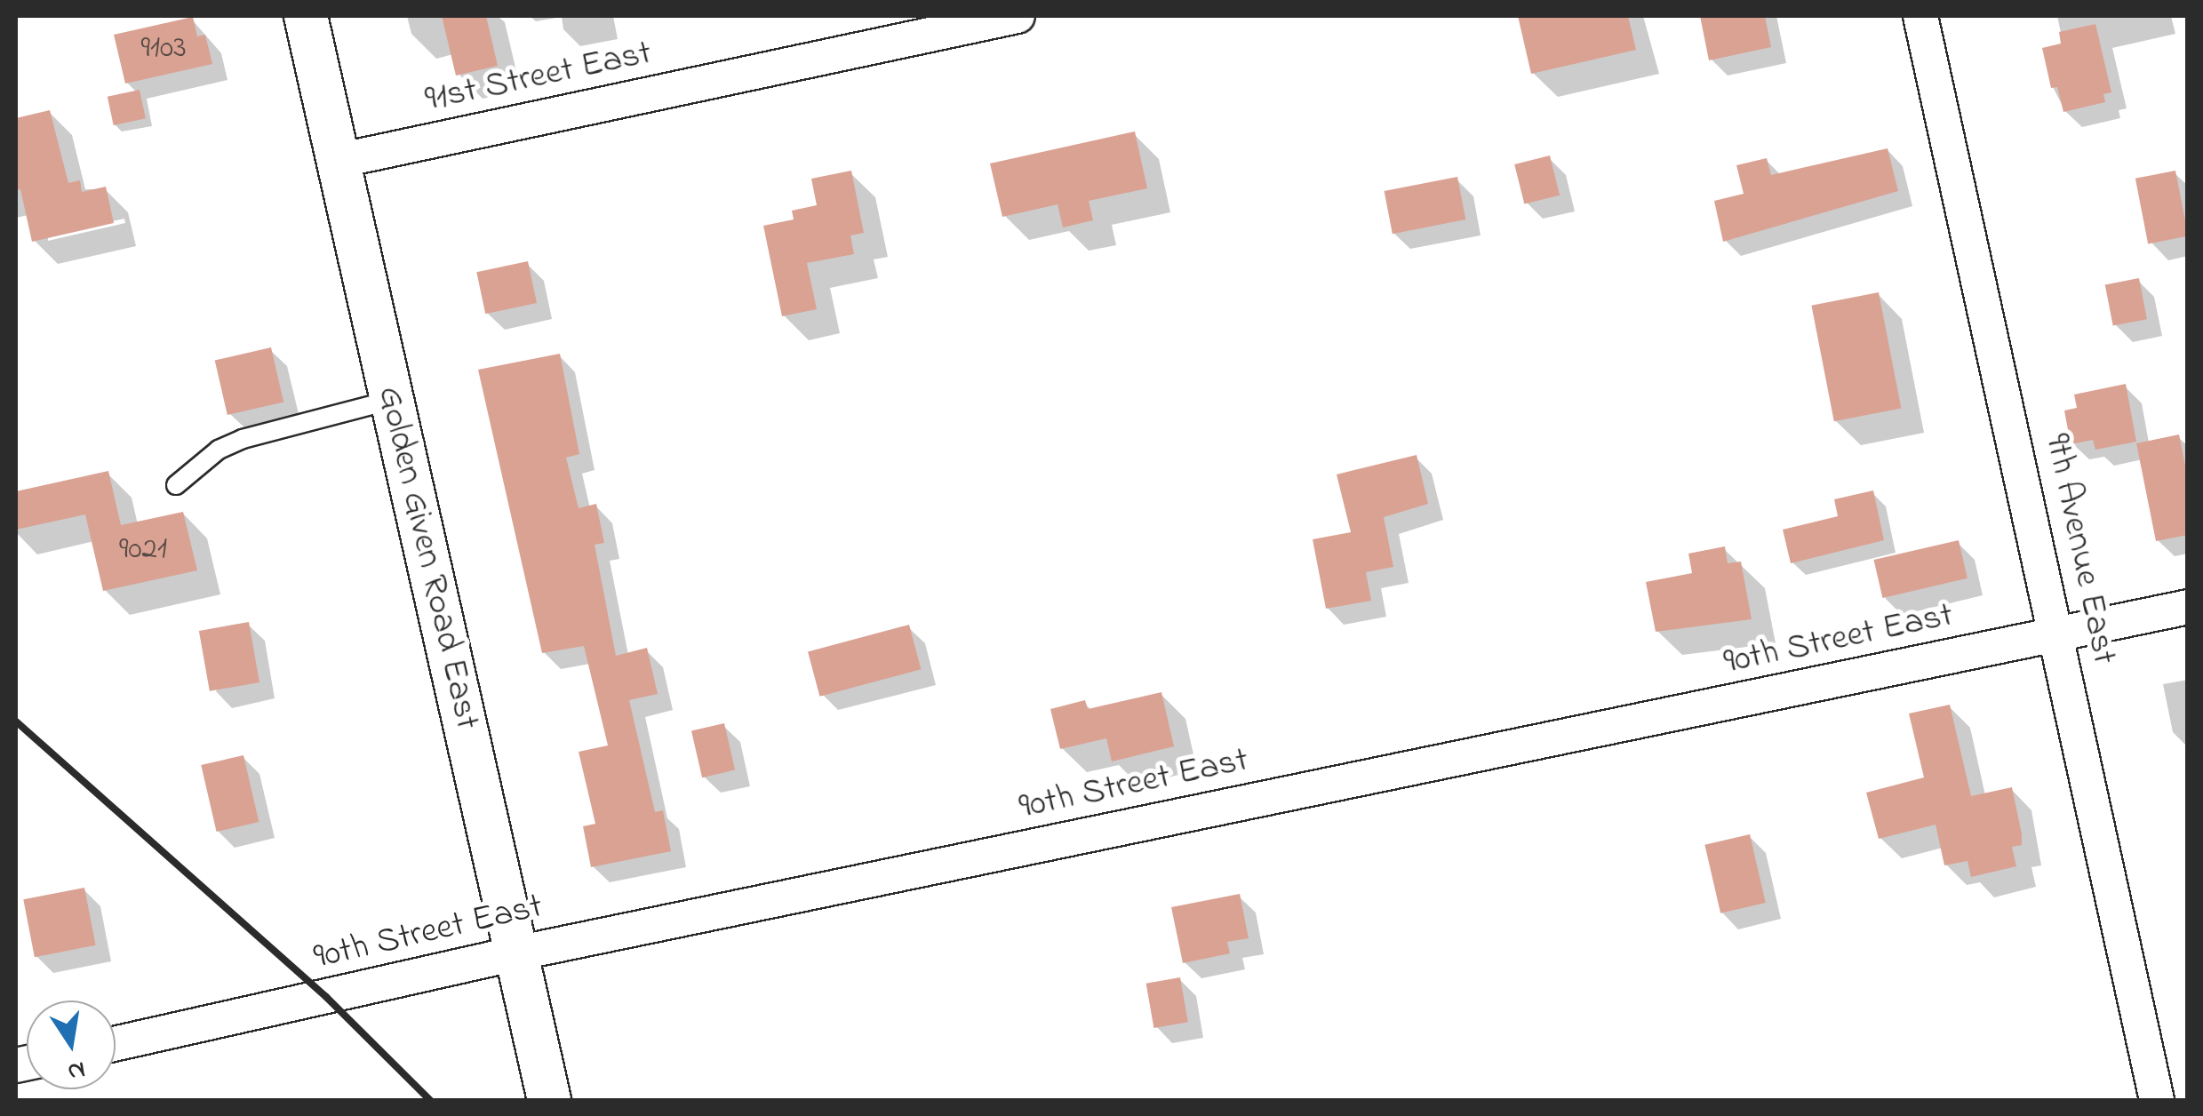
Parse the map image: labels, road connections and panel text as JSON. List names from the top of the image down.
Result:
{
  "streets": {
    "street": [
      "91st Street East",
      "9th Avenue East",
      "Golden Given Road East",
      "90th Street East"
    ]
  },
  "crossings": [
    ["91st Street East", "Golden Given Road East"],
    ["9th Avenue East", "90th Street East"],
    ["Golden Given Road East", "90th Street East"]
  ],
  "house_numbers": ["9103", "9021"],
  "north": "bottom"
}
